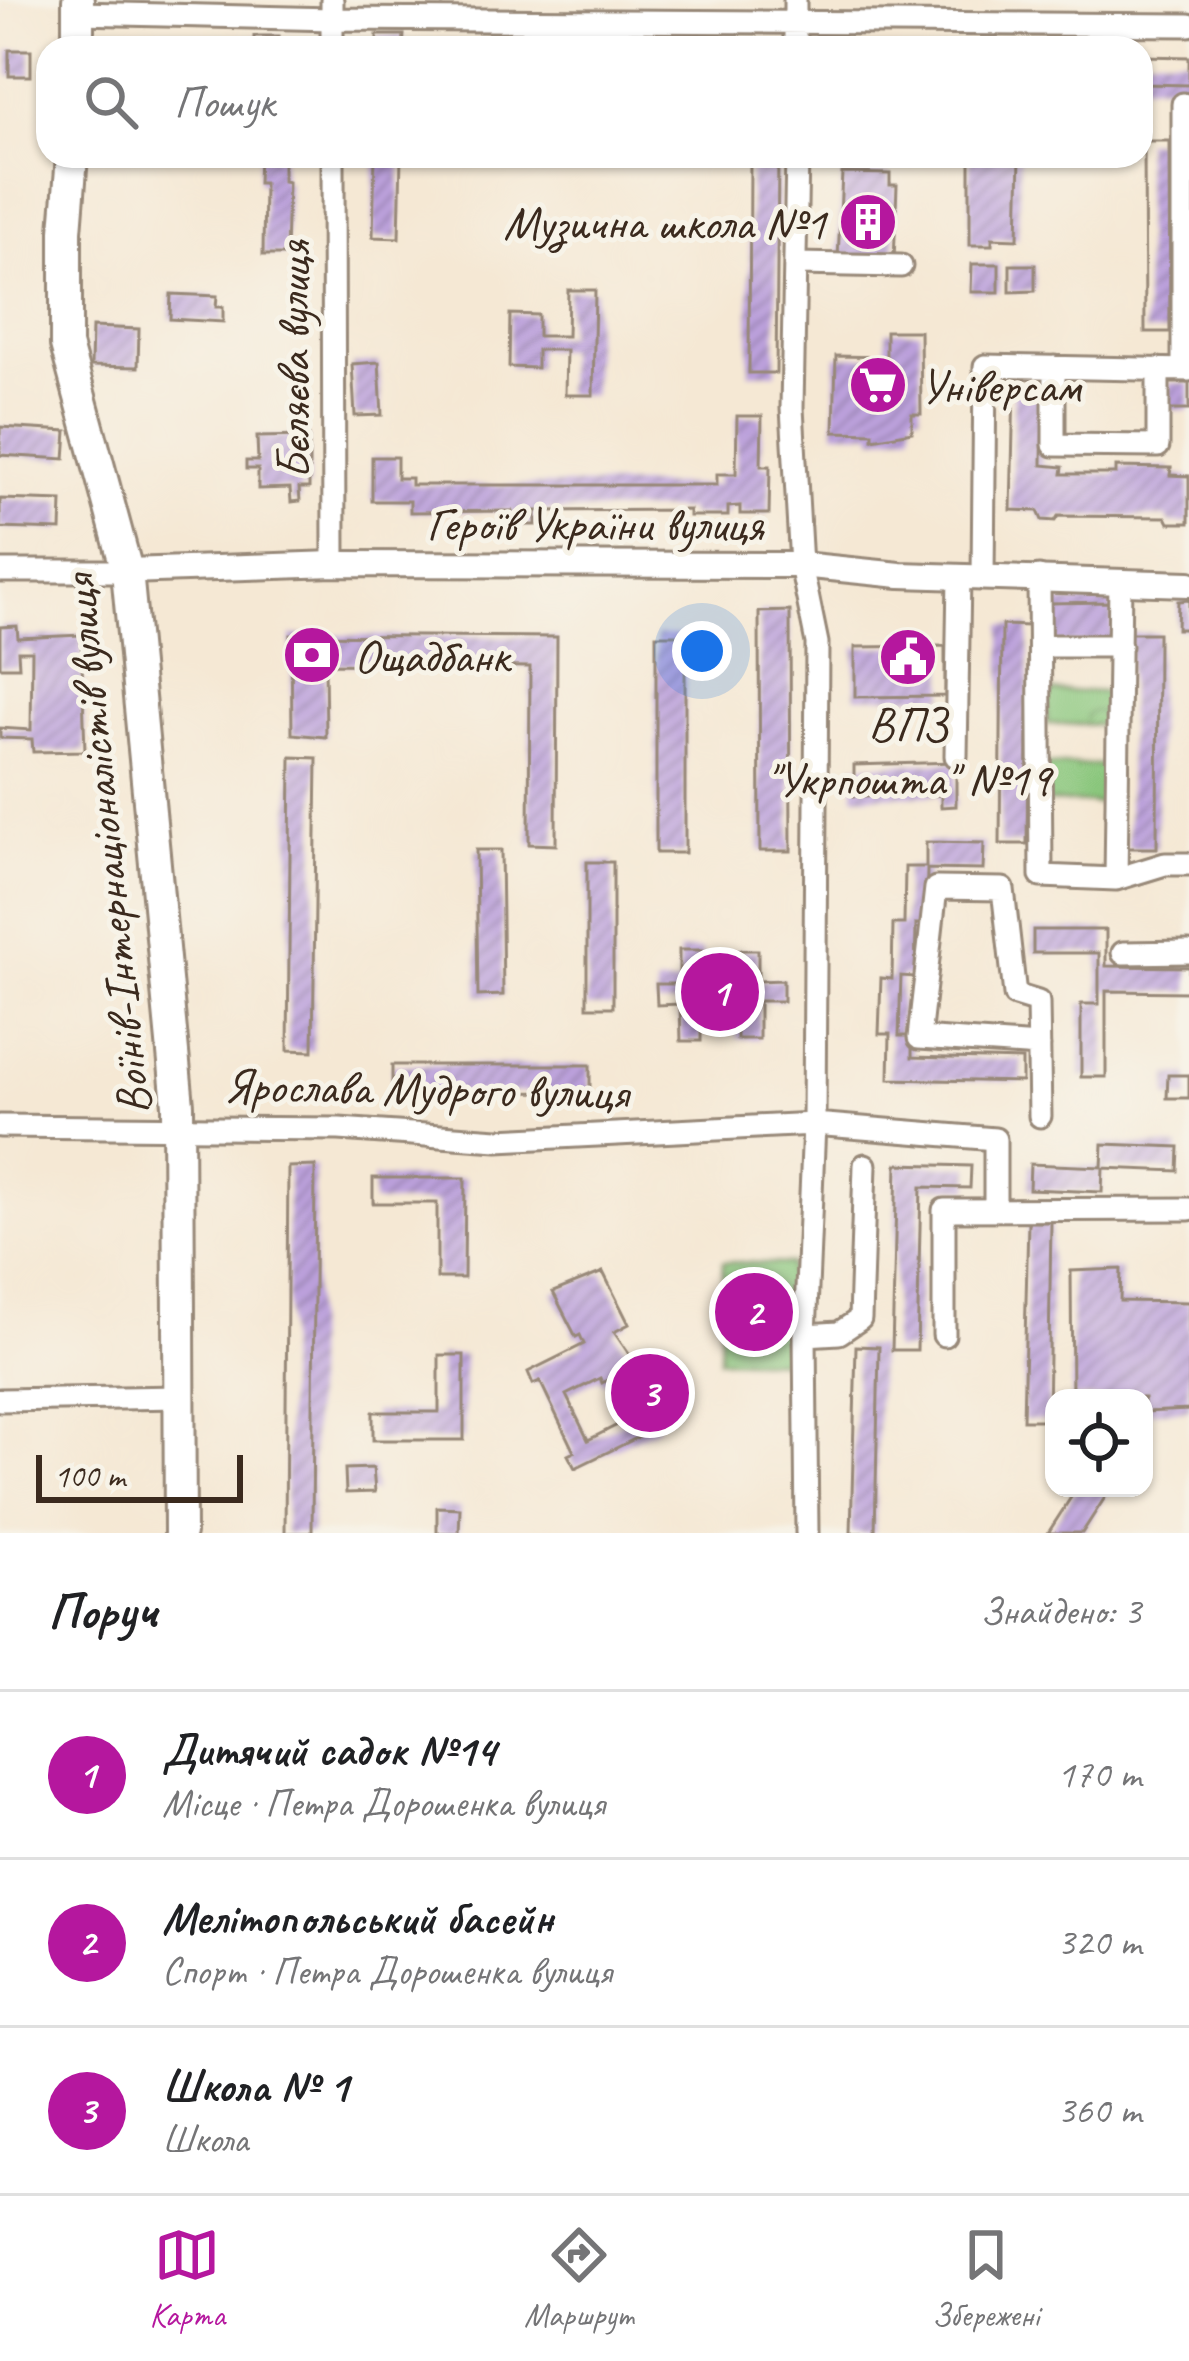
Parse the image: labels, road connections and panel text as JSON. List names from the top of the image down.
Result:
{
  "streets": {
    "highway": ["Воїнів-Інтернаціоналістів вулиця"],
    "main road": ["Героїв України вулиця"],
    "street": ["Бєляєва вулиця", "Ярослава Мудрого вулиця"]
  },
  "crossings": [
    ["Бєляєва вулиця", "Героїв України вулиця"],
    ["Героїв України вулиця", "Воїнів-Інтернаціоналістів вулиця"],
    ["Воїнів-Інтернаціоналістів вулиця", "Ярослава Мудрого вулиця"]
  ],
  "places": {
    "building": ["Музична школа №1"],
    "supermarket": ["Універсам"],
    "bank": ["Ощадбанк"],
    "public building": ["ВПЗ \"Укрпошта\" №19"]
  },
  "scale_bar": "100 m",
  "page": {
    "search": "Пошук",
    "pins": ["1", "2", "3"],
    "scale": "100 m",
    "heading": ["Поруч", "Знайдено: 3"],
    "list": [
      {
        "mark": "1",
        "name": "Дитячий садок №14",
        "note": "Місце · Петра Дорошенка вулиця",
        "value": "170 m"
      },
      {
        "mark": "2",
        "name": "Мелітопольський басейн",
        "note": "Спорт · Петра Дорошенка вулиця",
        "value": "320 m"
      },
      {
        "mark": "3",
        "name": "Школа № 1",
        "note": "Школа",
        "value": "360 m"
      }
    ],
    "nav": ["Карта", "Маршрут", "Збережені"]
  }
}
